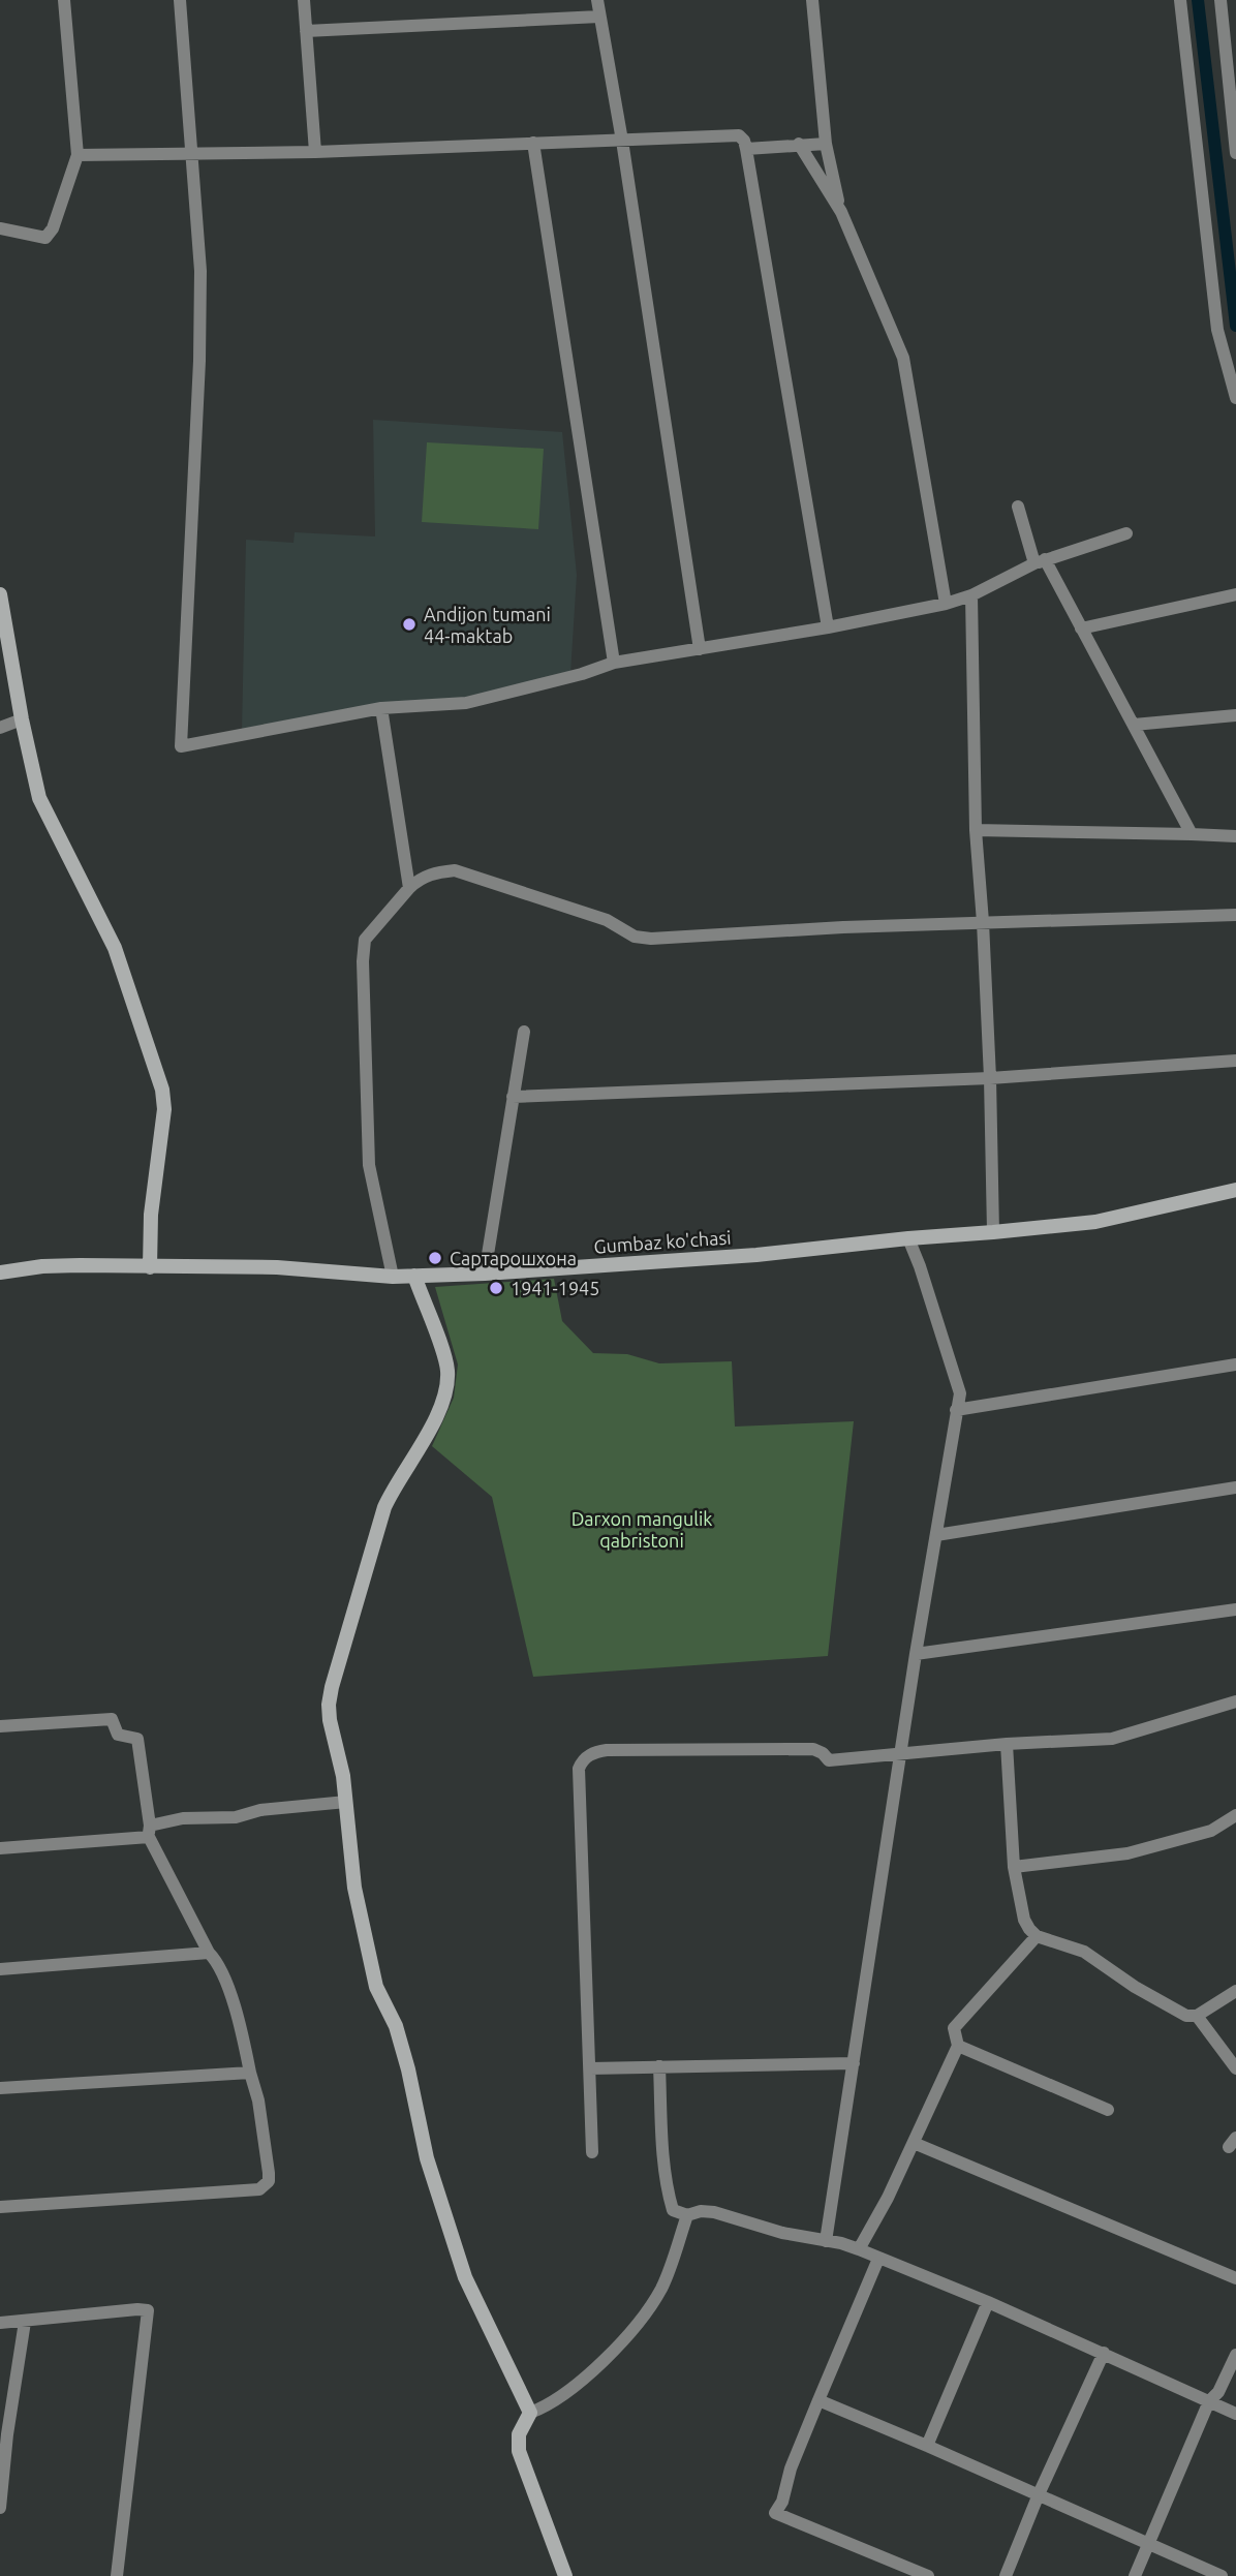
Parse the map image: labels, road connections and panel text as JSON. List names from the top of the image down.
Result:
{
  "streets": {
    "street": ["Gumbaz ko'chasi"]
  },
  "parks": ["Darxon mangulik qabristoni"],
  "places": ["Andijon tumani 44-maktab", "Сартарошхона", "1941-1945"]
}
